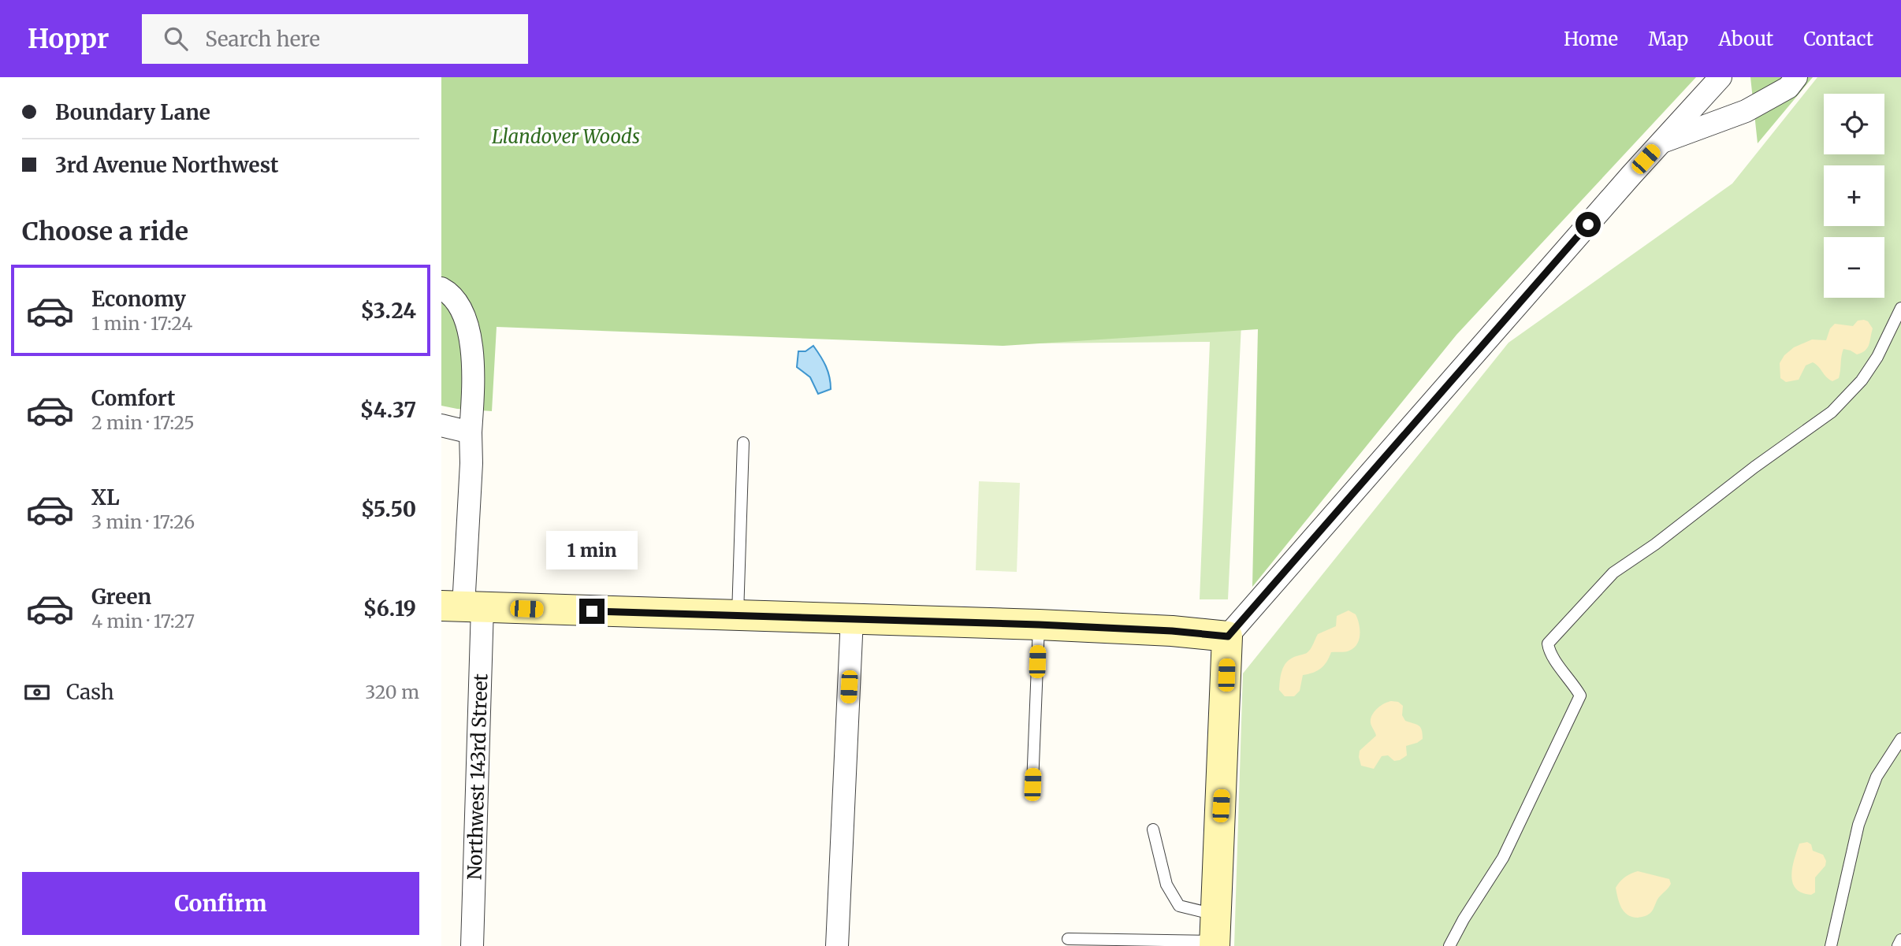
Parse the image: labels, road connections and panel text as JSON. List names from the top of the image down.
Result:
{
  "streets": {
    "street": ["Northwest 143rd Street"]
  },
  "parks": ["Llandover Woods"],
  "page": {
    "header": "Hoppr",
    "search": "Search here",
    "nav": [
      "Home",
      "Map",
      "About",
      "Contact"
    ],
    "banner": ["Boundary Lane", "3rd Avenue Northwest"],
    "map_buttons": ["+", "−"],
    "heading": "Choose a ride",
    "list": [
      {
        "name": "Economy",
        "note": "1 min · 17:24",
        "value": "$3.24"
      },
      {
        "name": "Comfort",
        "note": "2 min · 17:25",
        "value": "$4.37"
      },
      {
        "name": "XL",
        "note": "3 min · 17:26",
        "value": "$5.50"
      },
      {
        "name": "Green",
        "note": "4 min · 17:27",
        "value": "$6.19"
      }
    ],
    "bubble": "1 min",
    "pay": ["Cash", "320 m"],
    "buttons": "Confirm"
  }
}
